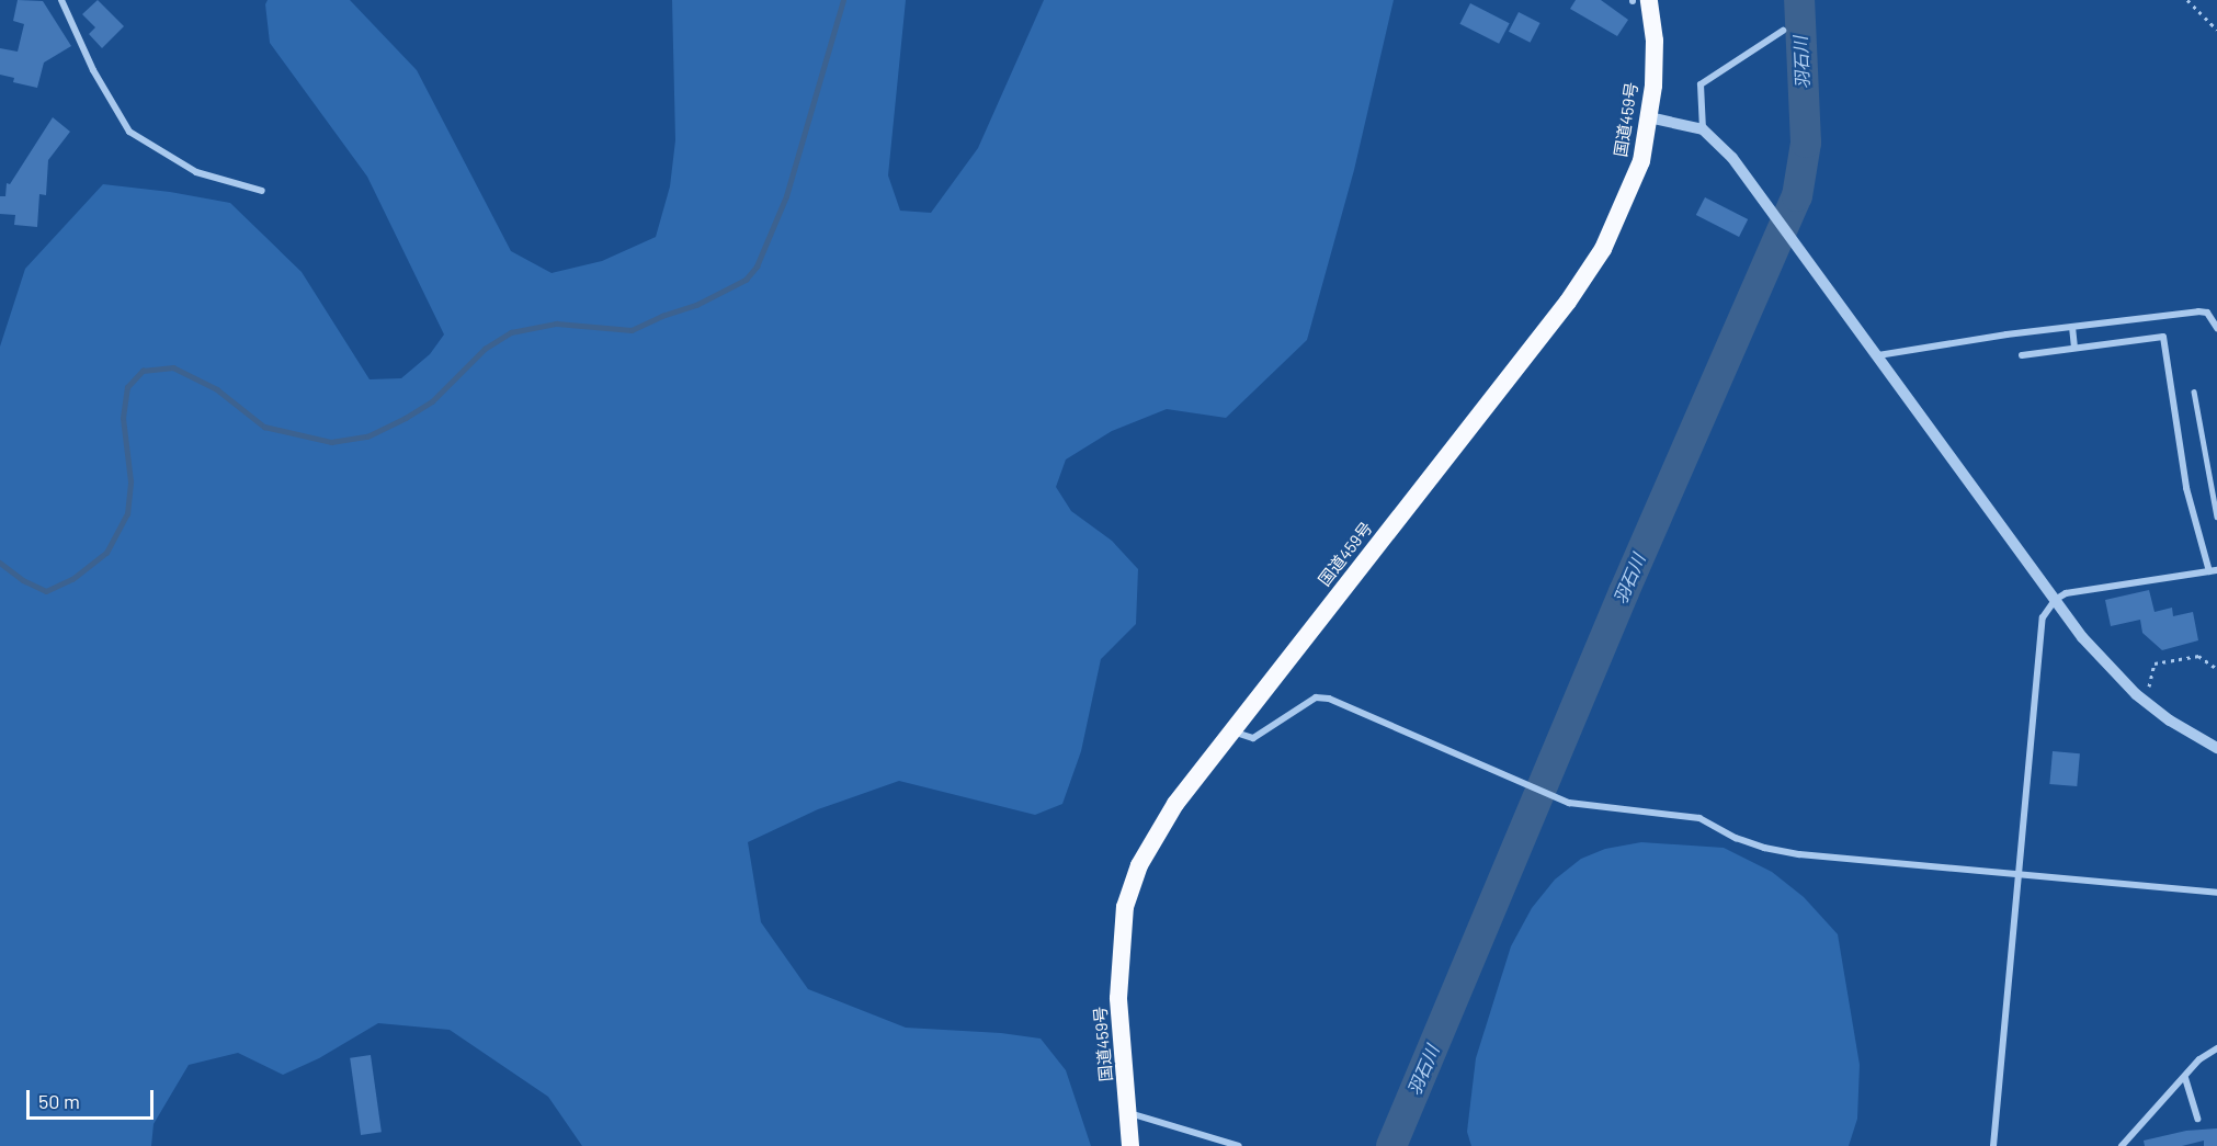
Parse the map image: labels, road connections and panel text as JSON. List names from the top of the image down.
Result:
{
  "streets": {
    "highway": ["国道459号"]
  },
  "water": ["羽石川"],
  "scale_bar": "50 m"
}
